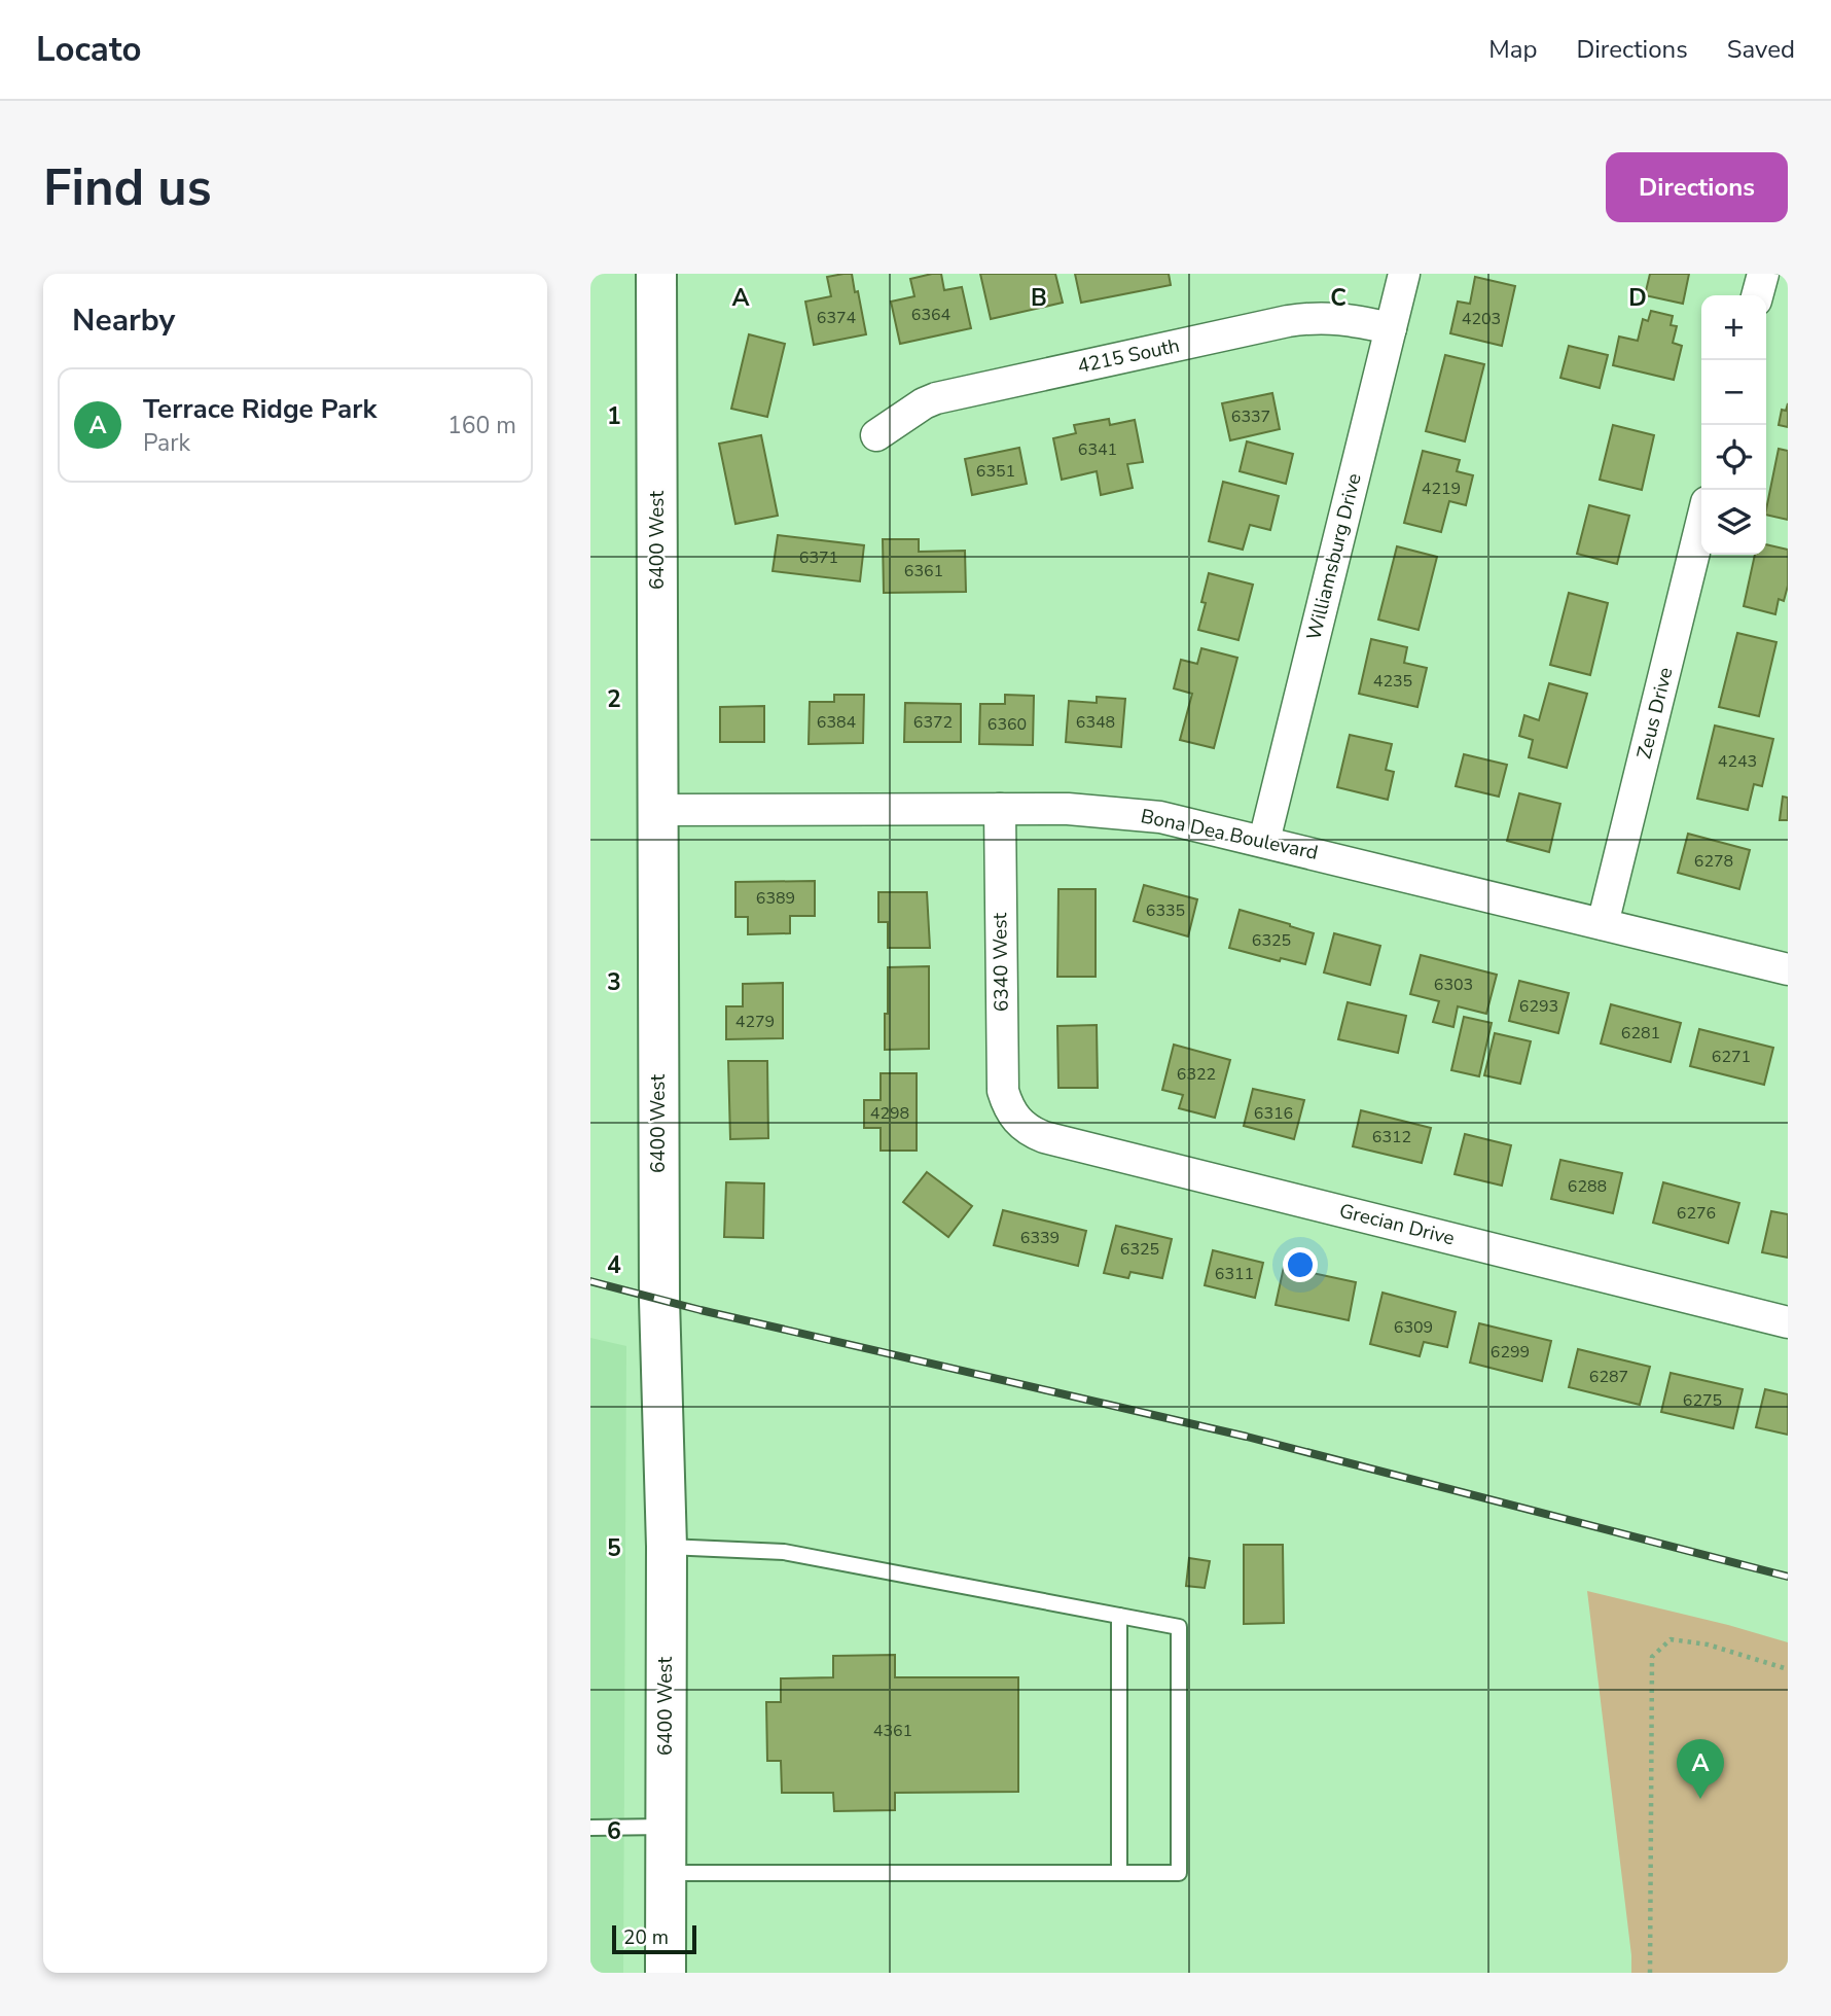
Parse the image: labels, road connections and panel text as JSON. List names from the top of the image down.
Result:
{
  "streets": {
    "street": [
      "4215 South",
      "6400 West",
      "Williamsburg Drive",
      "Zeus Drive",
      "Bona Dea Boulevard",
      "6340 West",
      "Grecian Drive"
    ]
  },
  "crossings": [
    ["4215 South", "Williamsburg Drive"],
    ["6400 West", "Bona Dea Boulevard"],
    ["Williamsburg Drive", "Bona Dea Boulevard"],
    ["Zeus Drive", "Bona Dea Boulevard"],
    ["Bona Dea Boulevard", "6340 West"],
    ["6340 West", "Grecian Drive"]
  ],
  "house_numbers": [
    "6364",
    "6374",
    "4203",
    "6337",
    "6341",
    "6351",
    "4219",
    "6371",
    "6361",
    "4235",
    "6384",
    "6372",
    "6348",
    "6360",
    "4243",
    "6278",
    "6389",
    "6335",
    "6325",
    "6303",
    "6293",
    "4279",
    "6281",
    "6271",
    "6322",
    "4298",
    "6316",
    "6312",
    "6288",
    "6276",
    "6339",
    "6325",
    "6311",
    "6309",
    "6299",
    "6287",
    "6275",
    "4361"
  ],
  "scale_bar": "20 m",
  "page": {
    "header": "Locato",
    "nav": ["Map", "Directions", "Saved"],
    "buttons": "Directions",
    "title": "Find us",
    "heading": "Nearby",
    "map_buttons": ["+", "−"],
    "list": [
      {
        "mark": "A",
        "name": "Terrace Ridge Park",
        "note": "Park",
        "value": "160 m"
      }
    ],
    "pins": "A",
    "scale": "20 m"
  },
  "grid": {
    "columns": [
      "A",
      "B",
      "C",
      "D"
    ],
    "rows": [
      "1",
      "2",
      "3",
      "4",
      "5",
      "6"
    ]
  }
}
